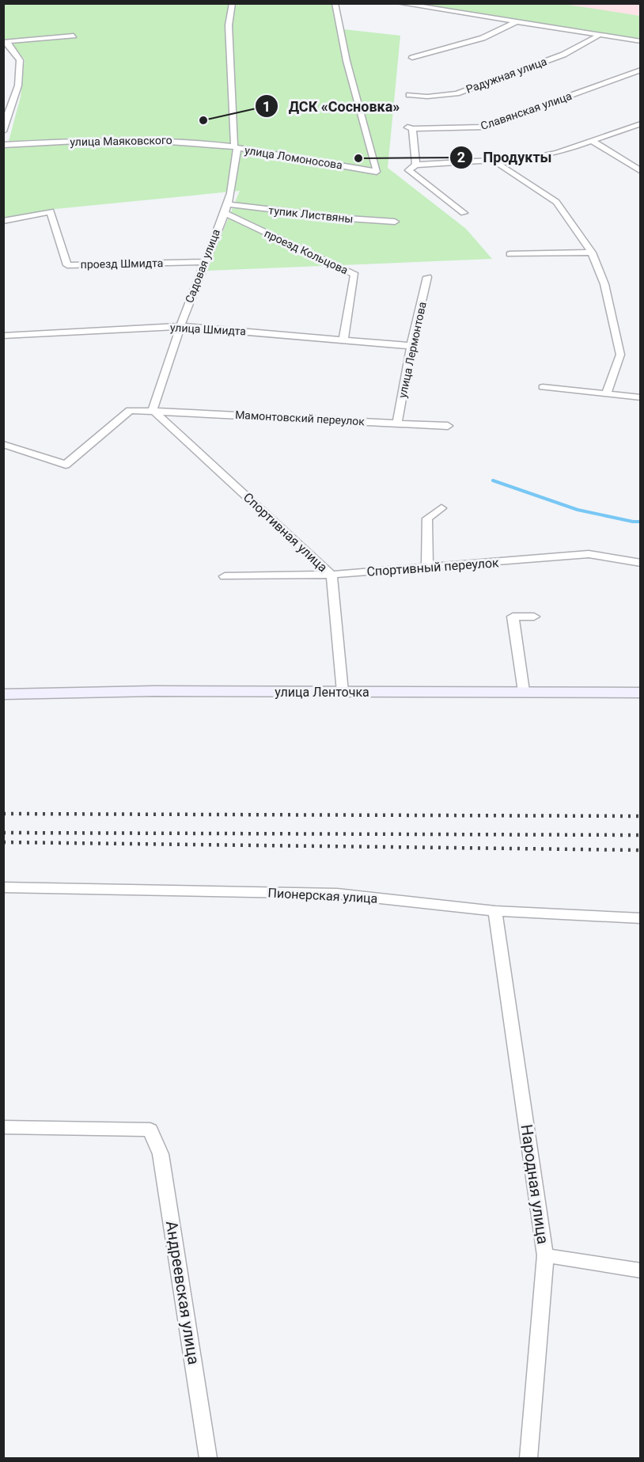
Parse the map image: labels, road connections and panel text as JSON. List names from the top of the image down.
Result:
{
  "streets": {
    "main road": ["улица Ленточка"],
    "street": [
      "Радужная улица",
      "Славянская улица",
      "улица Маяковского",
      "улица Ломоносова",
      "тупик Листвяны",
      "проезд Кольцова",
      "проезд Шмидта",
      "Садовая улица",
      "улица Шмидта",
      "улица Лермонтова",
      "Мамонтовский переулок",
      "Спортивная улица",
      "Спортивный переулок",
      "Пионерская улица",
      "Народная улица",
      "Андреевская улица"
    ]
  },
  "crossings": [
    ["улица Маяковского", "улица Ломоносова"],
    ["улица Маяковского", "Садовая улица"],
    ["улица Ломоносова", "Садовая улица"],
    ["тупик Листвяны", "Садовая улица"],
    ["проезд Кольцова", "Садовая улица"],
    ["проезд Кольцова", "улица Шмидта"],
    ["проезд Шмидта", "Садовая улица"],
    ["Садовая улица", "улица Шмидта"],
    ["Садовая улица", "Мамонтовский переулок"],
    ["Садовая улица", "Спортивная улица"],
    ["улица Шмидта", "улица Лермонтова"],
    ["улица Лермонтова", "Мамонтовский переулок"],
    ["Мамонтовский переулок", "Спортивная улица"],
    ["Спортивная улица", "Спортивный переулок"],
    ["Спортивная улица", "улица Ленточка"],
    ["Пионерская улица", "Народная улица"]
  ],
  "places": ["ДСК «Сосновка»", "Продукты"]
}
